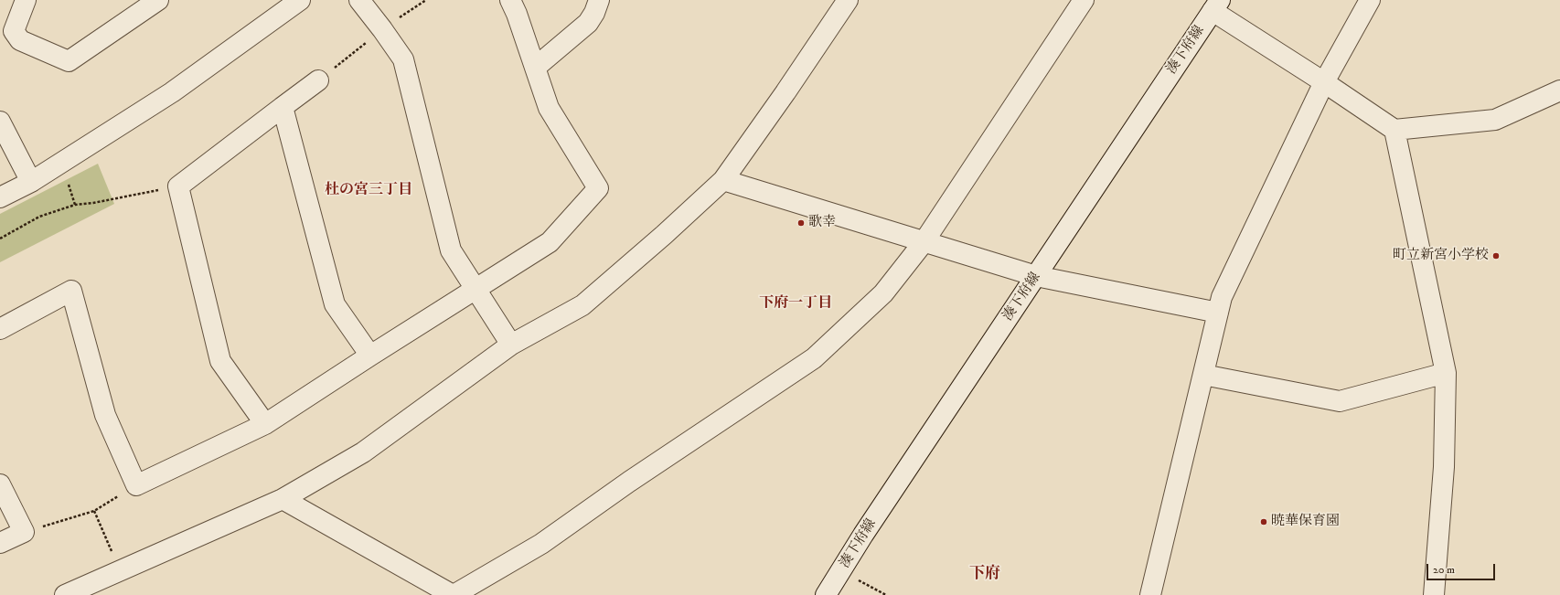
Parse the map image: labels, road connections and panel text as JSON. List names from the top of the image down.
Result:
{
  "streets": {
    "street": ["湊下府線"]
  },
  "districts": ["杜の宮三丁目", "下府一丁目", "下府"],
  "places": ["歌幸", "町立新宮小学校", "暁華保育園"],
  "scale_bar": "20 m"
}
